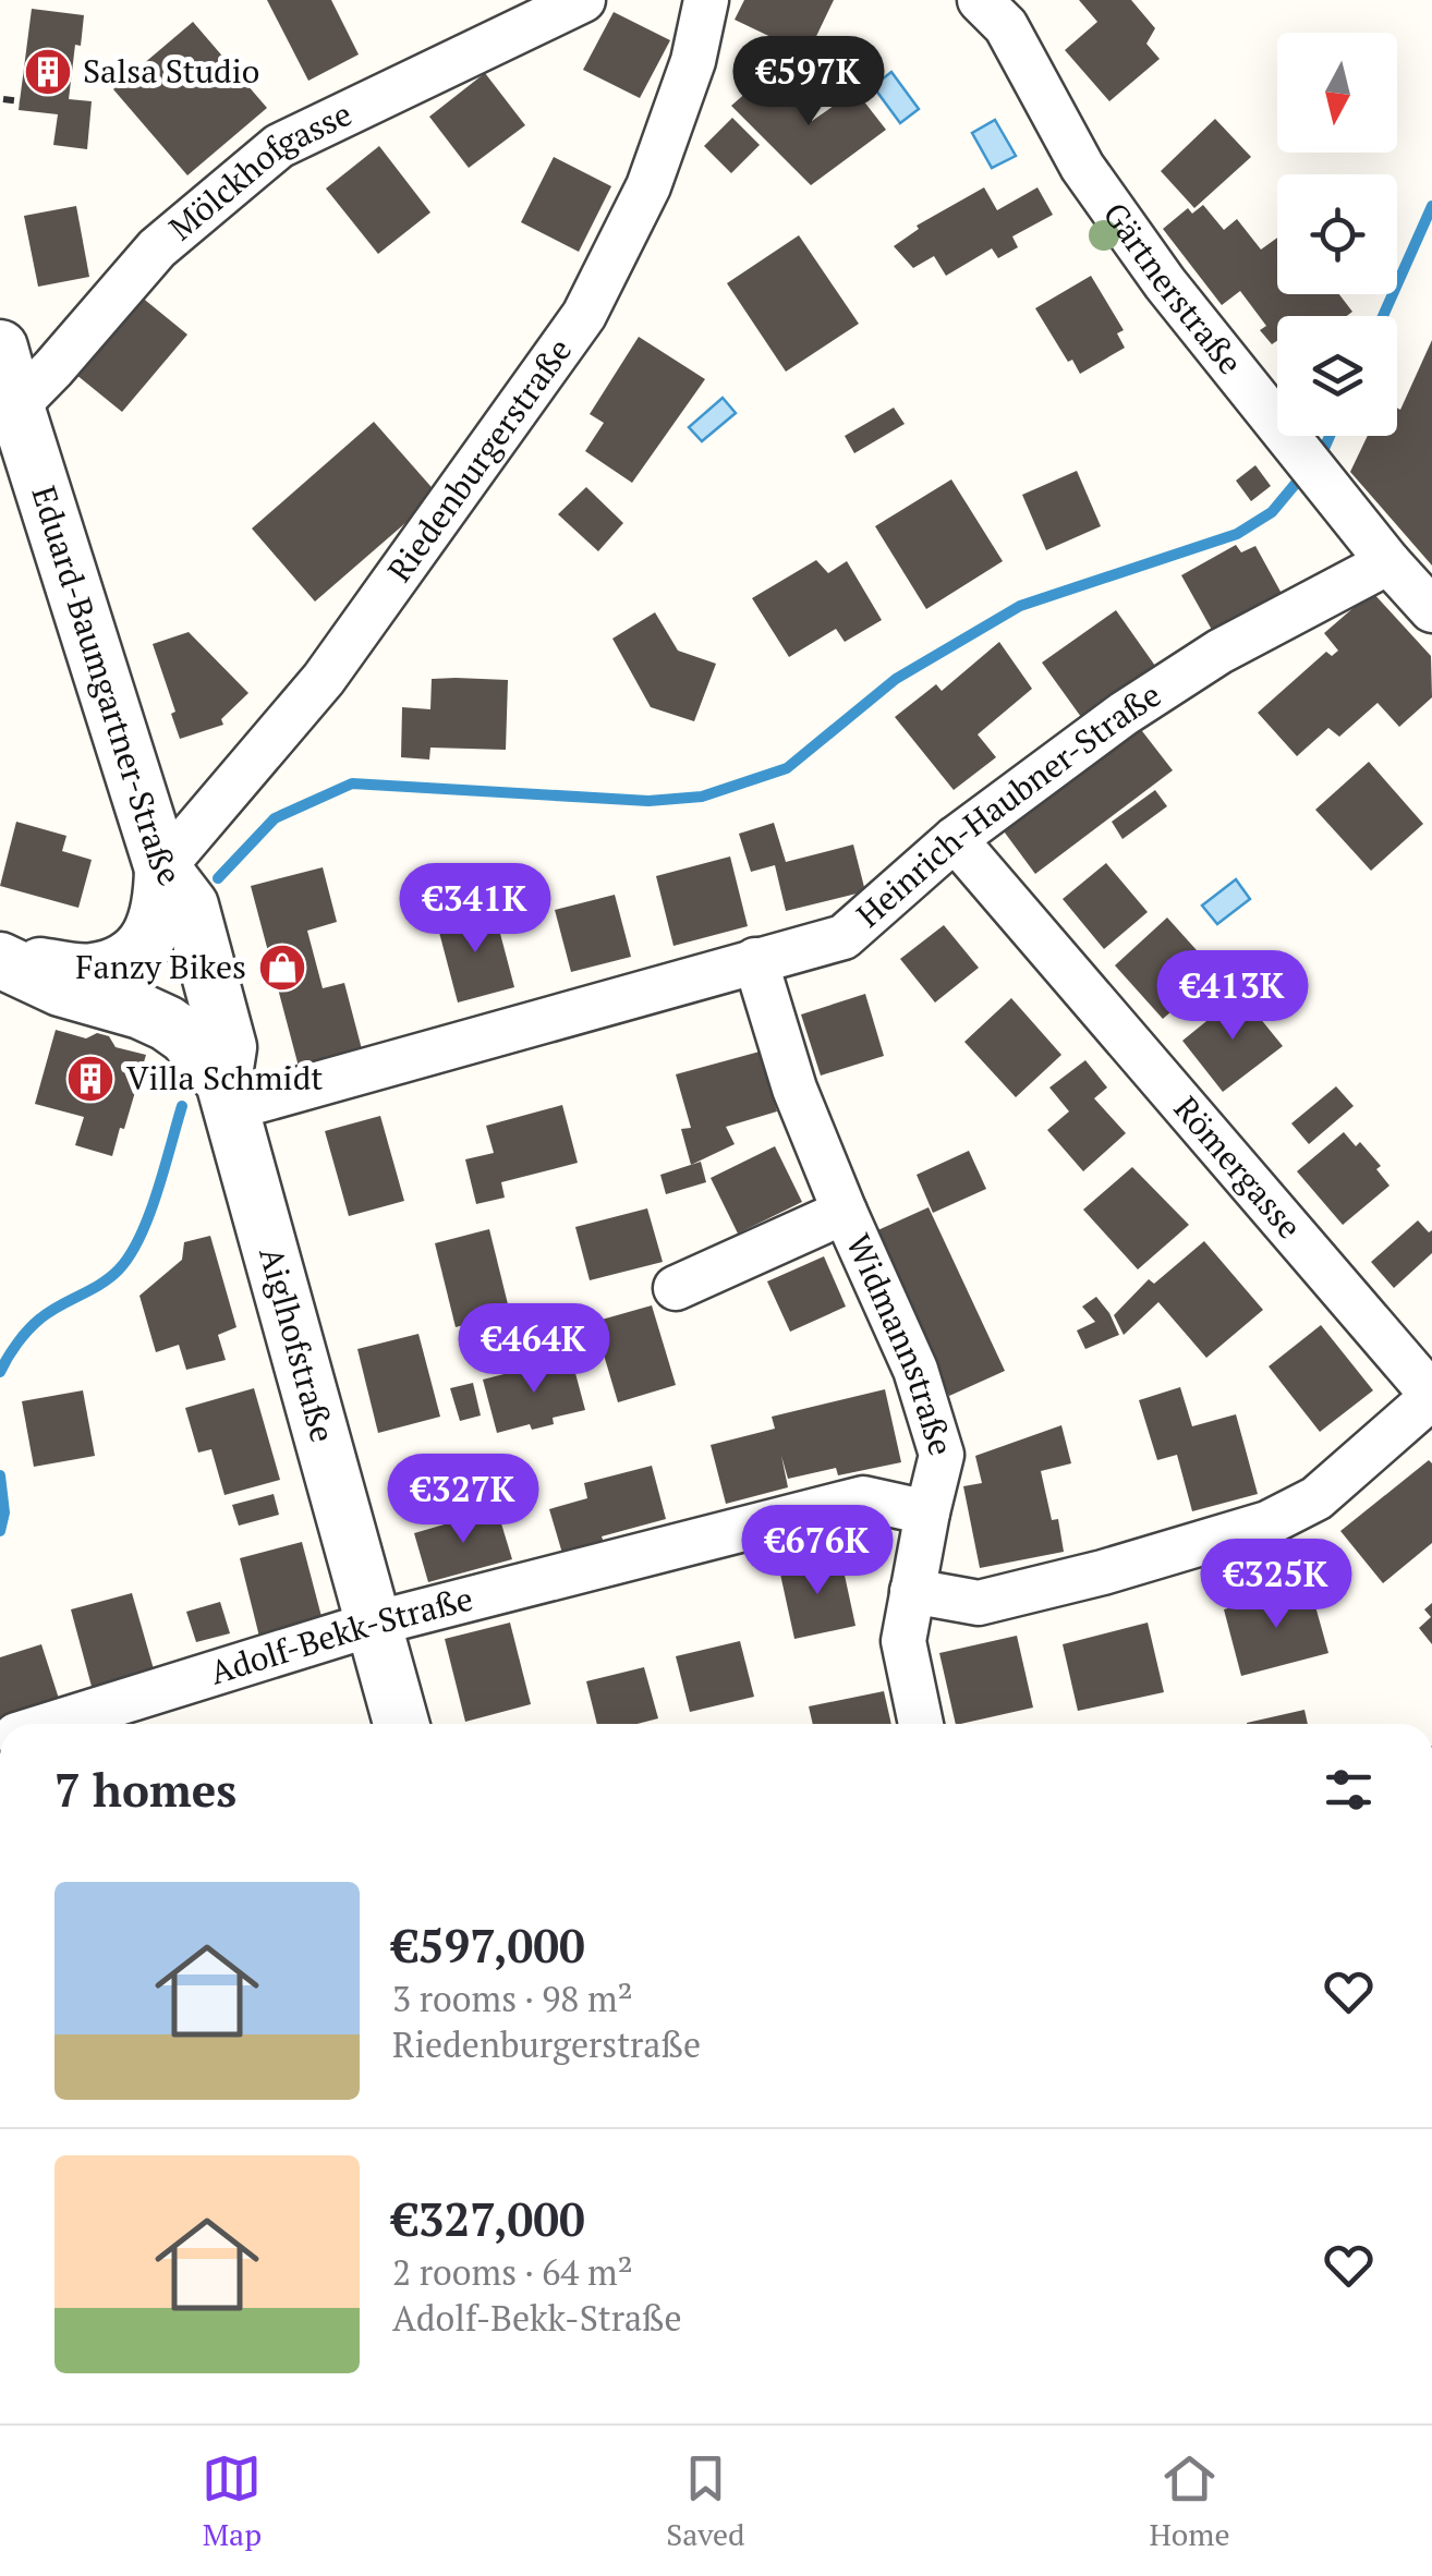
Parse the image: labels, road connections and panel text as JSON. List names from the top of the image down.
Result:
{
  "streets": {
    "street": [
      "Mölckhofgasse",
      "Gärtnerstraße",
      "Riedenburgerstraße",
      "Eduard-Baumgartner-Straße",
      "Heinrich-Haubner-Straße",
      "Römergasse",
      "Widmannstraße",
      "Aiglhofstraße",
      "Adolf-Bekk-Straße"
    ]
  },
  "crossings": [
    ["Mölckhofgasse", "Eduard-Baumgartner-Straße"],
    ["Gärtnerstraße", "Heinrich-Haubner-Straße"],
    ["Riedenburgerstraße", "Eduard-Baumgartner-Straße"],
    ["Eduard-Baumgartner-Straße", "Heinrich-Haubner-Straße"],
    ["Eduard-Baumgartner-Straße", "Aiglhofstraße"],
    ["Heinrich-Haubner-Straße", "Römergasse"],
    ["Heinrich-Haubner-Straße", "Widmannstraße"],
    ["Heinrich-Haubner-Straße", "Aiglhofstraße"],
    ["Widmannstraße", "Adolf-Bekk-Straße"],
    ["Aiglhofstraße", "Adolf-Bekk-Straße"]
  ],
  "places": {
    "building": ["Salsa Studio", "Villa Schmidt"],
    "shop": ["Fanzy Bikes"]
  },
  "north": "bottom",
  "page": {
    "price": [
      "€597K",
      "€341K",
      "€413K",
      "€464K",
      "€327K",
      "€676K",
      "€325K"
    ],
    "heading": "7 homes",
    "list": [
      {
        "name": "€597,000",
        "note": "3 rooms · 98 m² · Riedenburgerstraße"
      },
      {
        "name": "€327,000",
        "note": "2 rooms · 64 m² · Adolf-Bekk-Straße"
      }
    ],
    "tabs": ["Map", "Saved", "Home"]
  }
}
